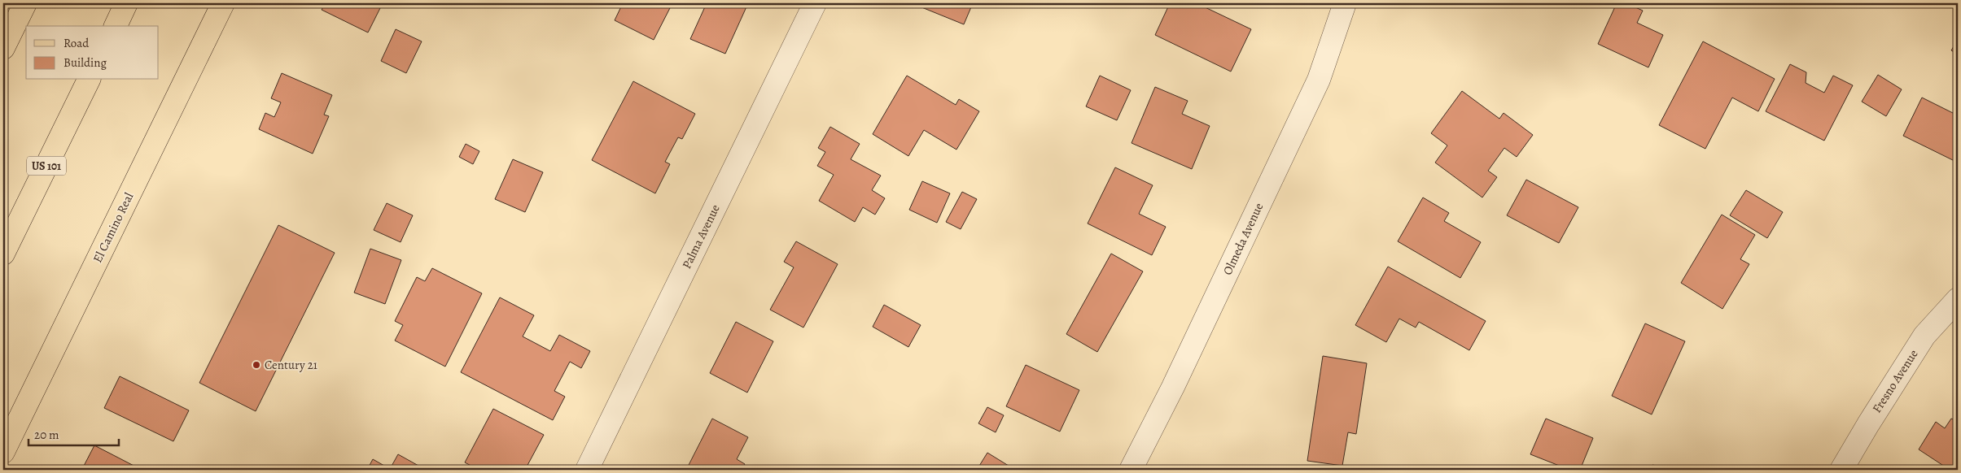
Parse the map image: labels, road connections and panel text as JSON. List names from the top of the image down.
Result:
{
  "streets": {
    "main road": ["US 101", "El Camino Real"],
    "street": ["Palma Avenue", "Olmeda Avenue", "Fresno Avenue"]
  },
  "places": ["Century 21"],
  "legend": ["Road", "Building"],
  "scale_bar": "20 m"
}
